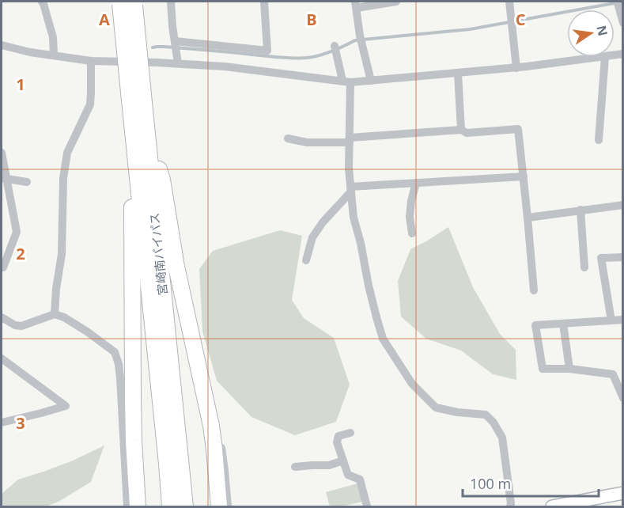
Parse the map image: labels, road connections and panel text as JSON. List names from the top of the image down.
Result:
{
  "streets": {
    "highway": ["宮崎南バイパス"]
  },
  "scale_bar": "100 m",
  "north": "right",
  "grid": {
    "columns": ["A", "B", "C"],
    "rows": ["1", "2", "3"]
  }
}
